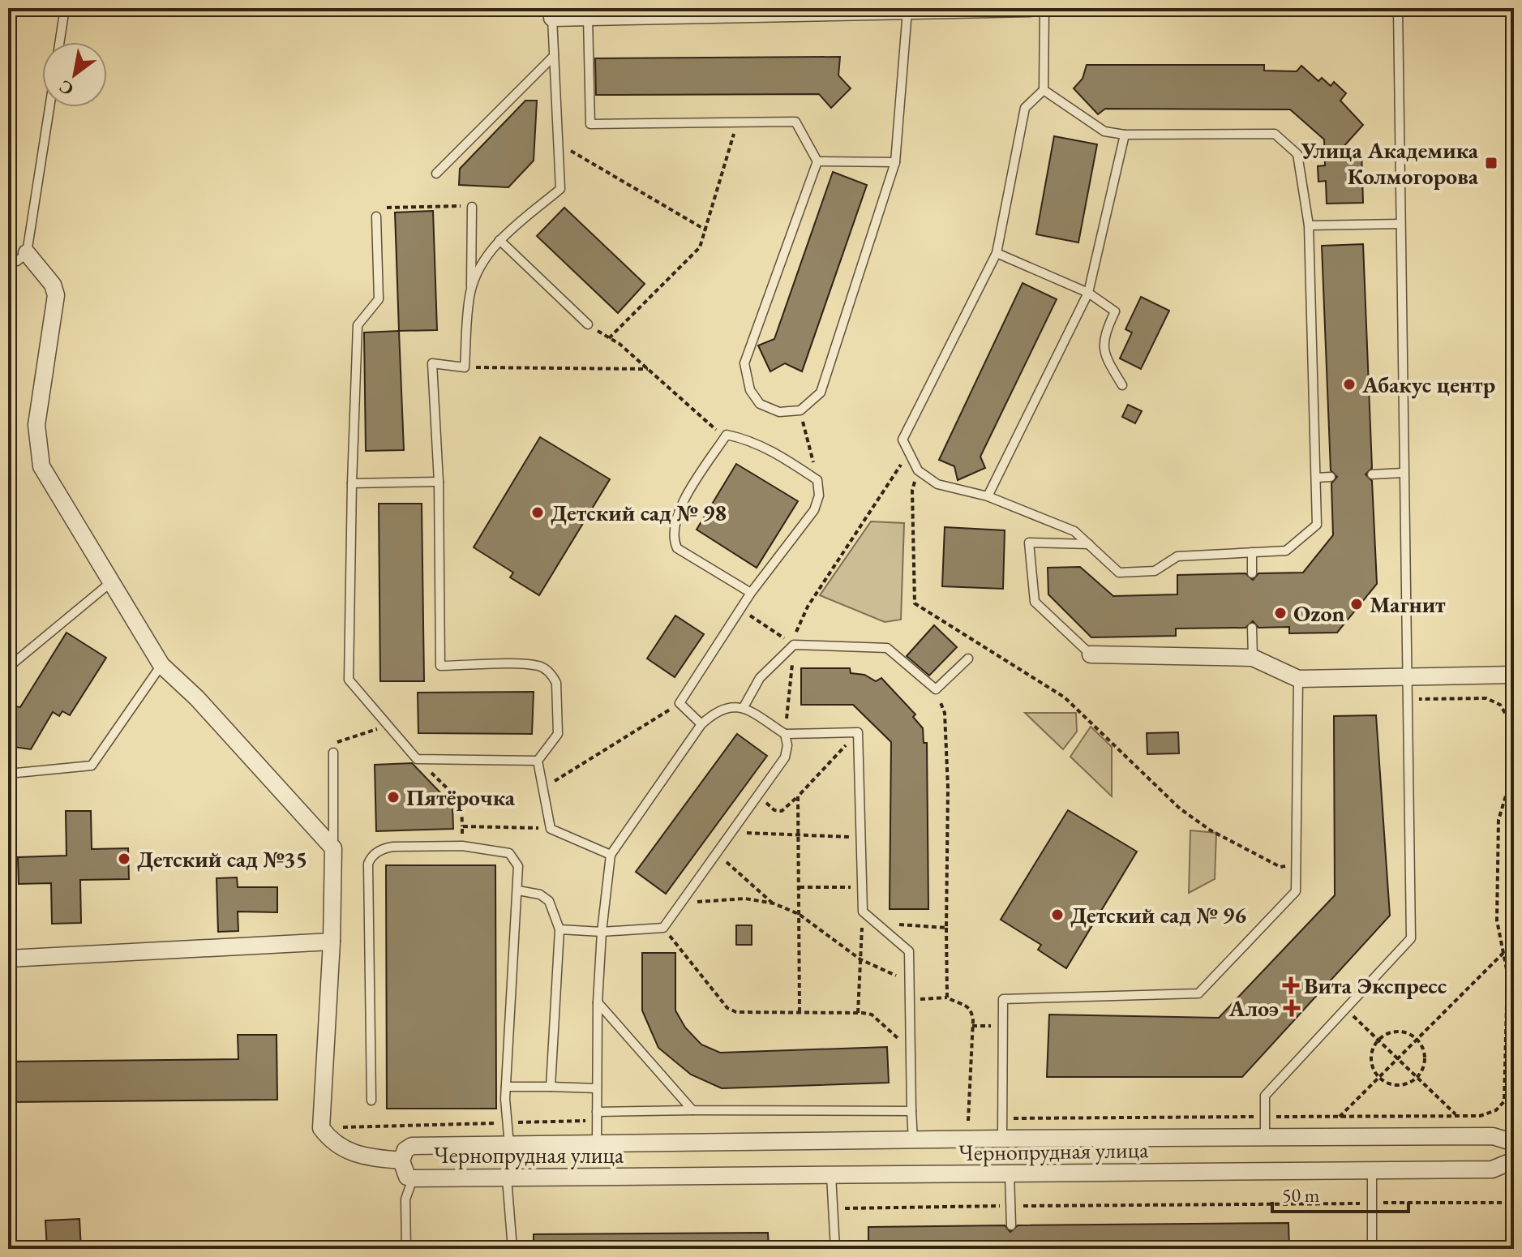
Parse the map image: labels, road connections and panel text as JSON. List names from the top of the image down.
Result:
{
  "streets": {
    "street": ["Чернопрудная улица"]
  },
  "places": {
    "transit": ["Улица Академика Колмогорова"],
    "other": [
      "Абакус центр",
      "Детский сад № 98",
      "Магнит",
      "Ozon",
      "Пятёрочка",
      "Детский сад №35",
      "Детский сад № 96"
    ],
    "health": ["Вита Экспресс", "Алоэ"]
  },
  "scale_bar": "50 m",
  "north": "bottom left"
}
